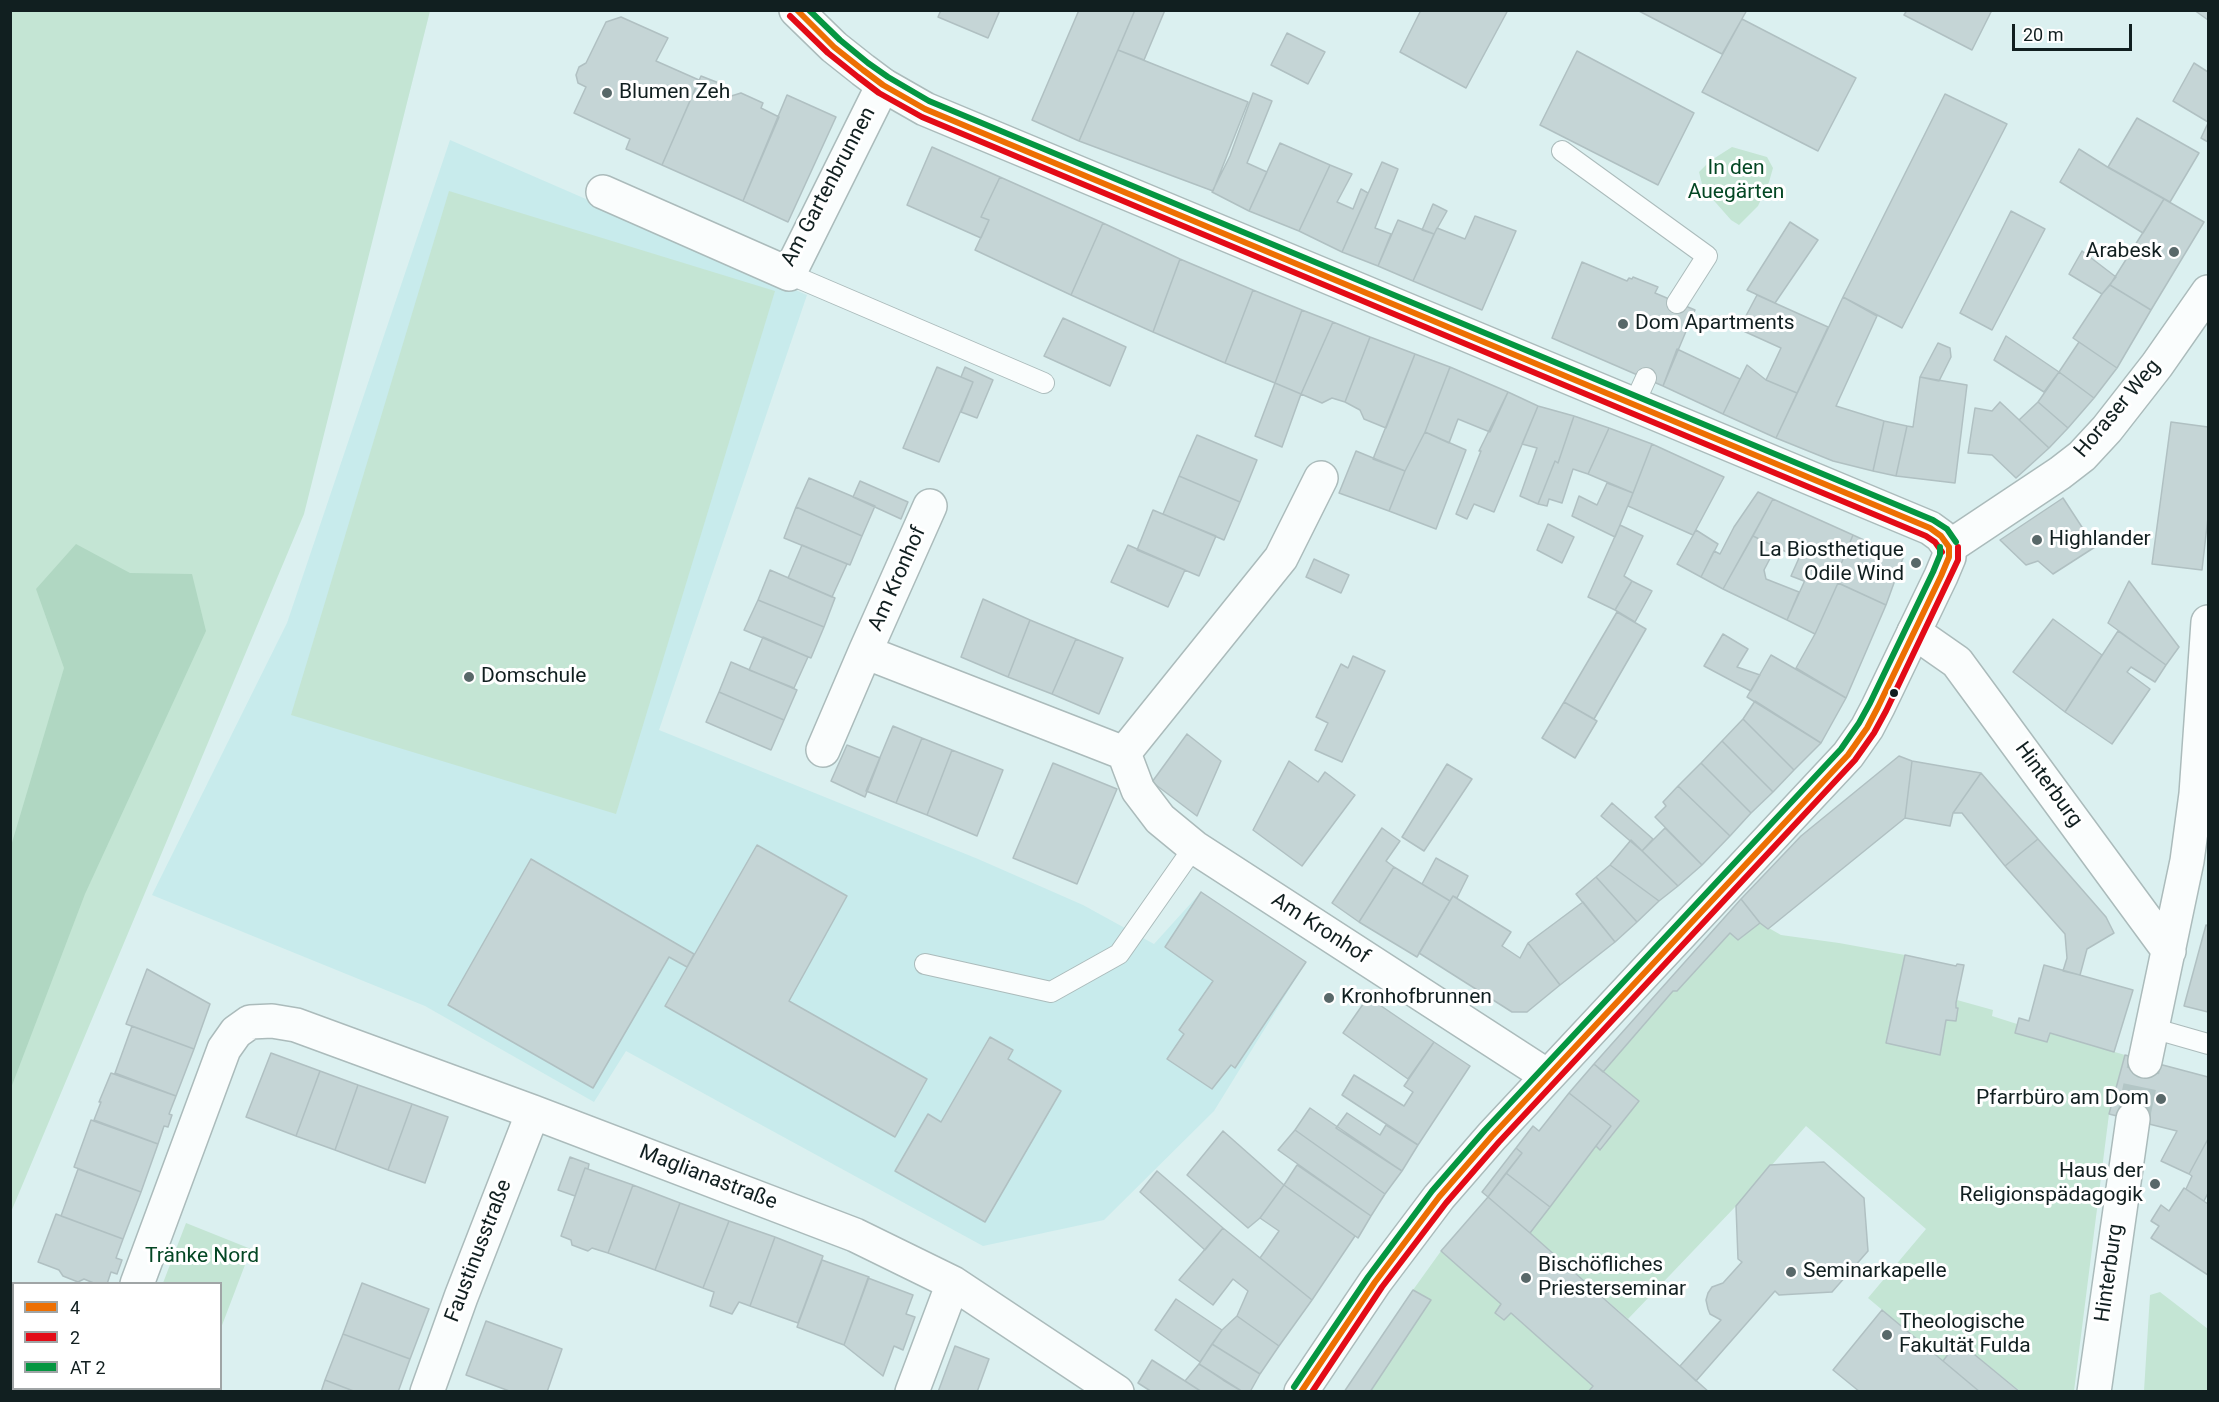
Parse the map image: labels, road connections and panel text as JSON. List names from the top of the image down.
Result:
{
  "streets": {
    "street": [
      "Am Gartenbrunnen",
      "Horaser Weg",
      "Am Kronhof",
      "Hinterburg",
      "Maglianastraße",
      "Faustinusstraße"
    ]
  },
  "crossings": [
    ["Maglianastraße", "Faustinusstraße"]
  ],
  "parks": ["In den Auegärten", "Tränke Nord"],
  "places": [
    "Blumen Zeh",
    "Arabesk",
    "Dom Apartments",
    "Highlander",
    "La Biosthetique Odile Wind",
    "Domschule",
    "Kronhofbrunnen",
    "Pfarrbüro am Dom",
    "Haus der Religionspädagogik",
    "Seminarkapelle",
    "Bischöfliches Priesterseminar",
    "Theologische Fakultät Fulda"
  ],
  "lines": ["transit line 4", "transit line 2"],
  "legend": ["4", "2", "AT 2"],
  "scale_bar": "20 m"
}
